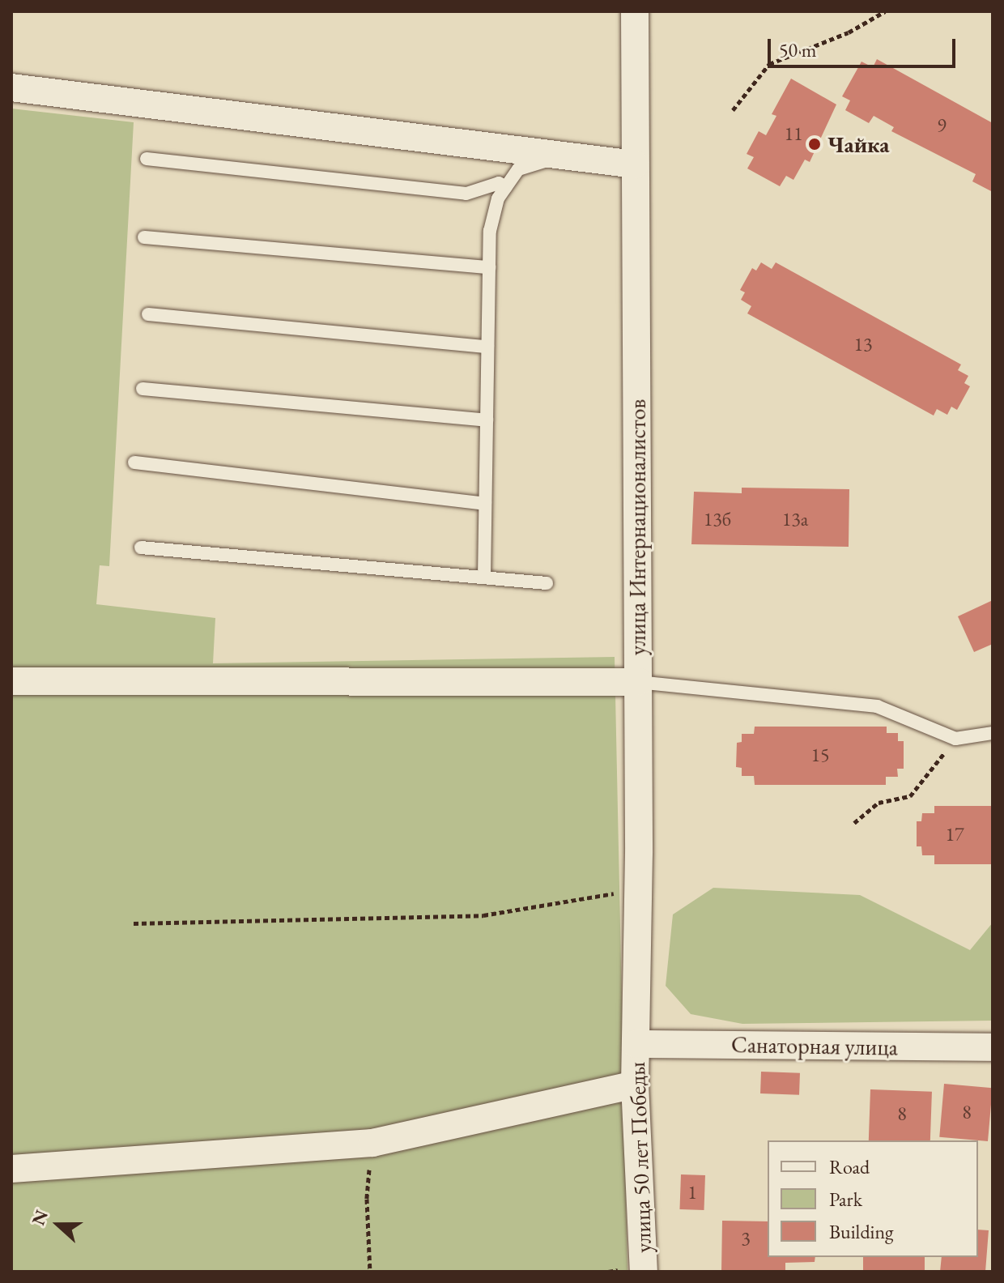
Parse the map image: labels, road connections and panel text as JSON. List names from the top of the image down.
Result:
{
  "streets": {
    "street": ["улица Интернационалистов", "Санаторная улица", "улица 50 лет Победы"]
  },
  "crossings": [
    ["улица Интернационалистов", "Санаторная улица"],
    ["улица Интернационалистов", "улица 50 лет Победы"],
    ["Санаторная улица", "улица 50 лет Победы"]
  ],
  "places": ["Чайка"],
  "house_numbers": [
    "9",
    "11",
    "13",
    "13б",
    "13а",
    "15",
    "17",
    "8",
    "8",
    "1",
    "3"
  ],
  "legend": ["Road", "Park", "Building"],
  "scale_bar": "50 m",
  "north": "left"
}
